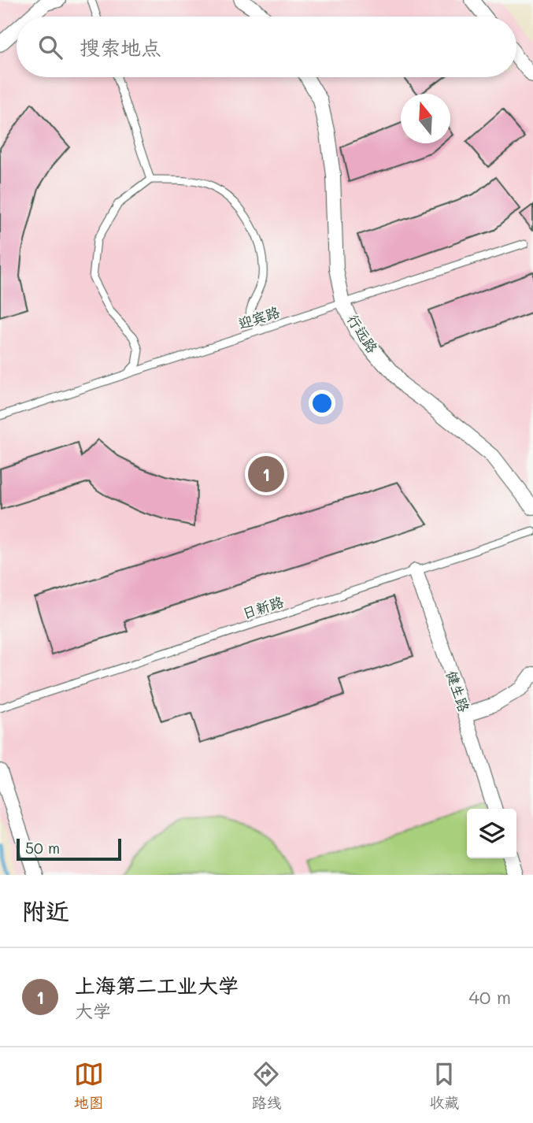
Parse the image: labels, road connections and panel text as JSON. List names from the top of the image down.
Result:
{
  "streets": {
    "street": ["行远路", "健生路"],
    "lane": ["迎宾路", "日新路"]
  },
  "crossings": [
    ["迎宾路", "行远路"],
    ["日新路", "健生路"]
  ],
  "scale_bar": "50 m",
  "north": "top",
  "page": {
    "search": "搜索地点",
    "pins": "1",
    "scale": "50 m",
    "heading": "附近",
    "list": [
      {
        "mark": "1",
        "name": "上海第二工业大学",
        "note": "大学",
        "value": "40 m"
      }
    ],
    "nav": ["地图", "路线", "收藏"]
  }
}
